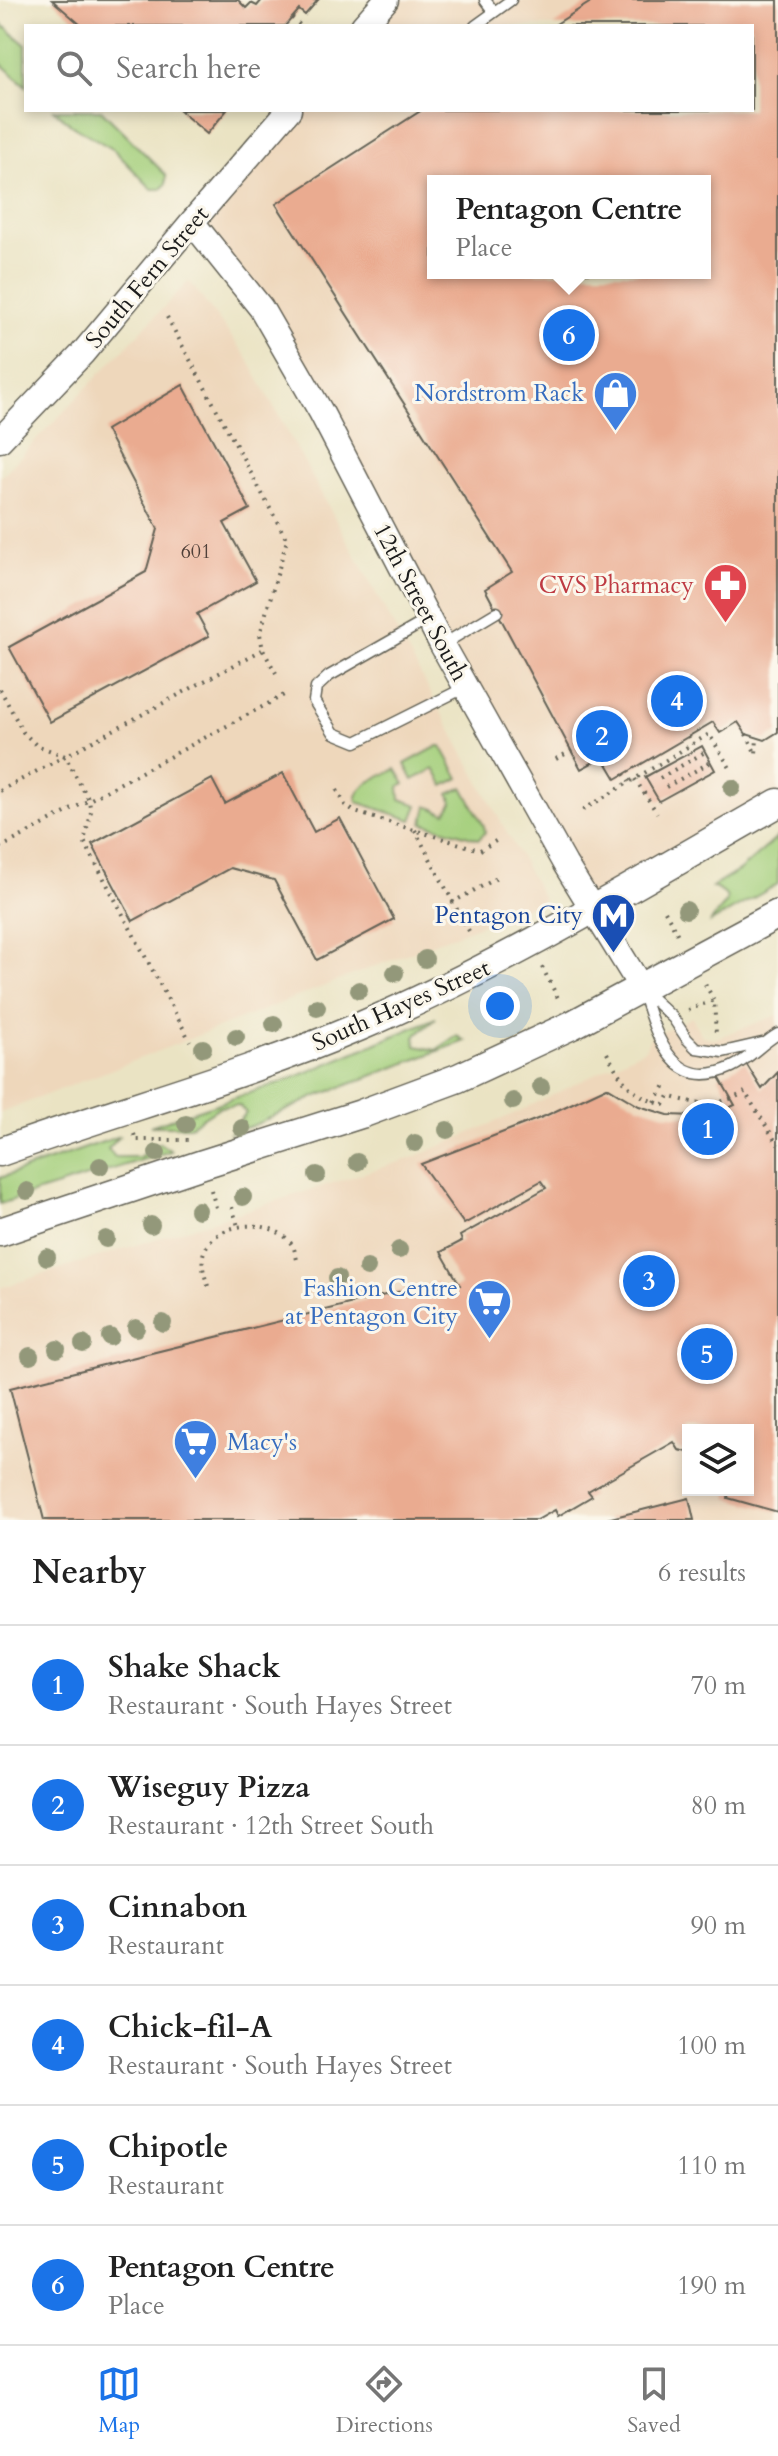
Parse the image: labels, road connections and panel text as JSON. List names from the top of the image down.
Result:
{
  "streets": {
    "main road": ["South Hayes Street"],
    "street": ["South Fern Street", "12th Street South"]
  },
  "crossings": [
    ["South Fern Street", "12th Street South"],
    ["12th Street South", "South Hayes Street"]
  ],
  "places": {
    "shop": ["Nordstrom Rack"],
    "pharmacy": ["CVS Pharmacy"],
    "metro station": ["Pentagon City"],
    "supermarket": ["Fashion Centre at Pentagon City", "Macy's"]
  },
  "house_numbers": ["601"],
  "page": {
    "search": "Search here",
    "popup": ["Pentagon Centre", "Place"],
    "pins": [
      "6",
      "4",
      "2",
      "1",
      "3",
      "5"
    ],
    "heading": ["Nearby", "6 results"],
    "list": [
      {
        "mark": "1",
        "name": "Shake Shack",
        "note": "Restaurant · South Hayes Street",
        "value": "70 m"
      },
      {
        "mark": "2",
        "name": "Wiseguy Pizza",
        "note": "Restaurant · 12th Street South",
        "value": "80 m"
      },
      {
        "mark": "3",
        "name": "Cinnabon",
        "note": "Restaurant",
        "value": "90 m"
      },
      {
        "mark": "4",
        "name": "Chick-fil-A",
        "note": "Restaurant · South Hayes Street",
        "value": "100 m"
      },
      {
        "mark": "5",
        "name": "Chipotle",
        "note": "Restaurant",
        "value": "110 m"
      },
      {
        "mark": "6",
        "name": "Pentagon Centre",
        "note": "Place",
        "value": "190 m"
      }
    ],
    "nav": ["Map", "Directions", "Saved"]
  }
}
